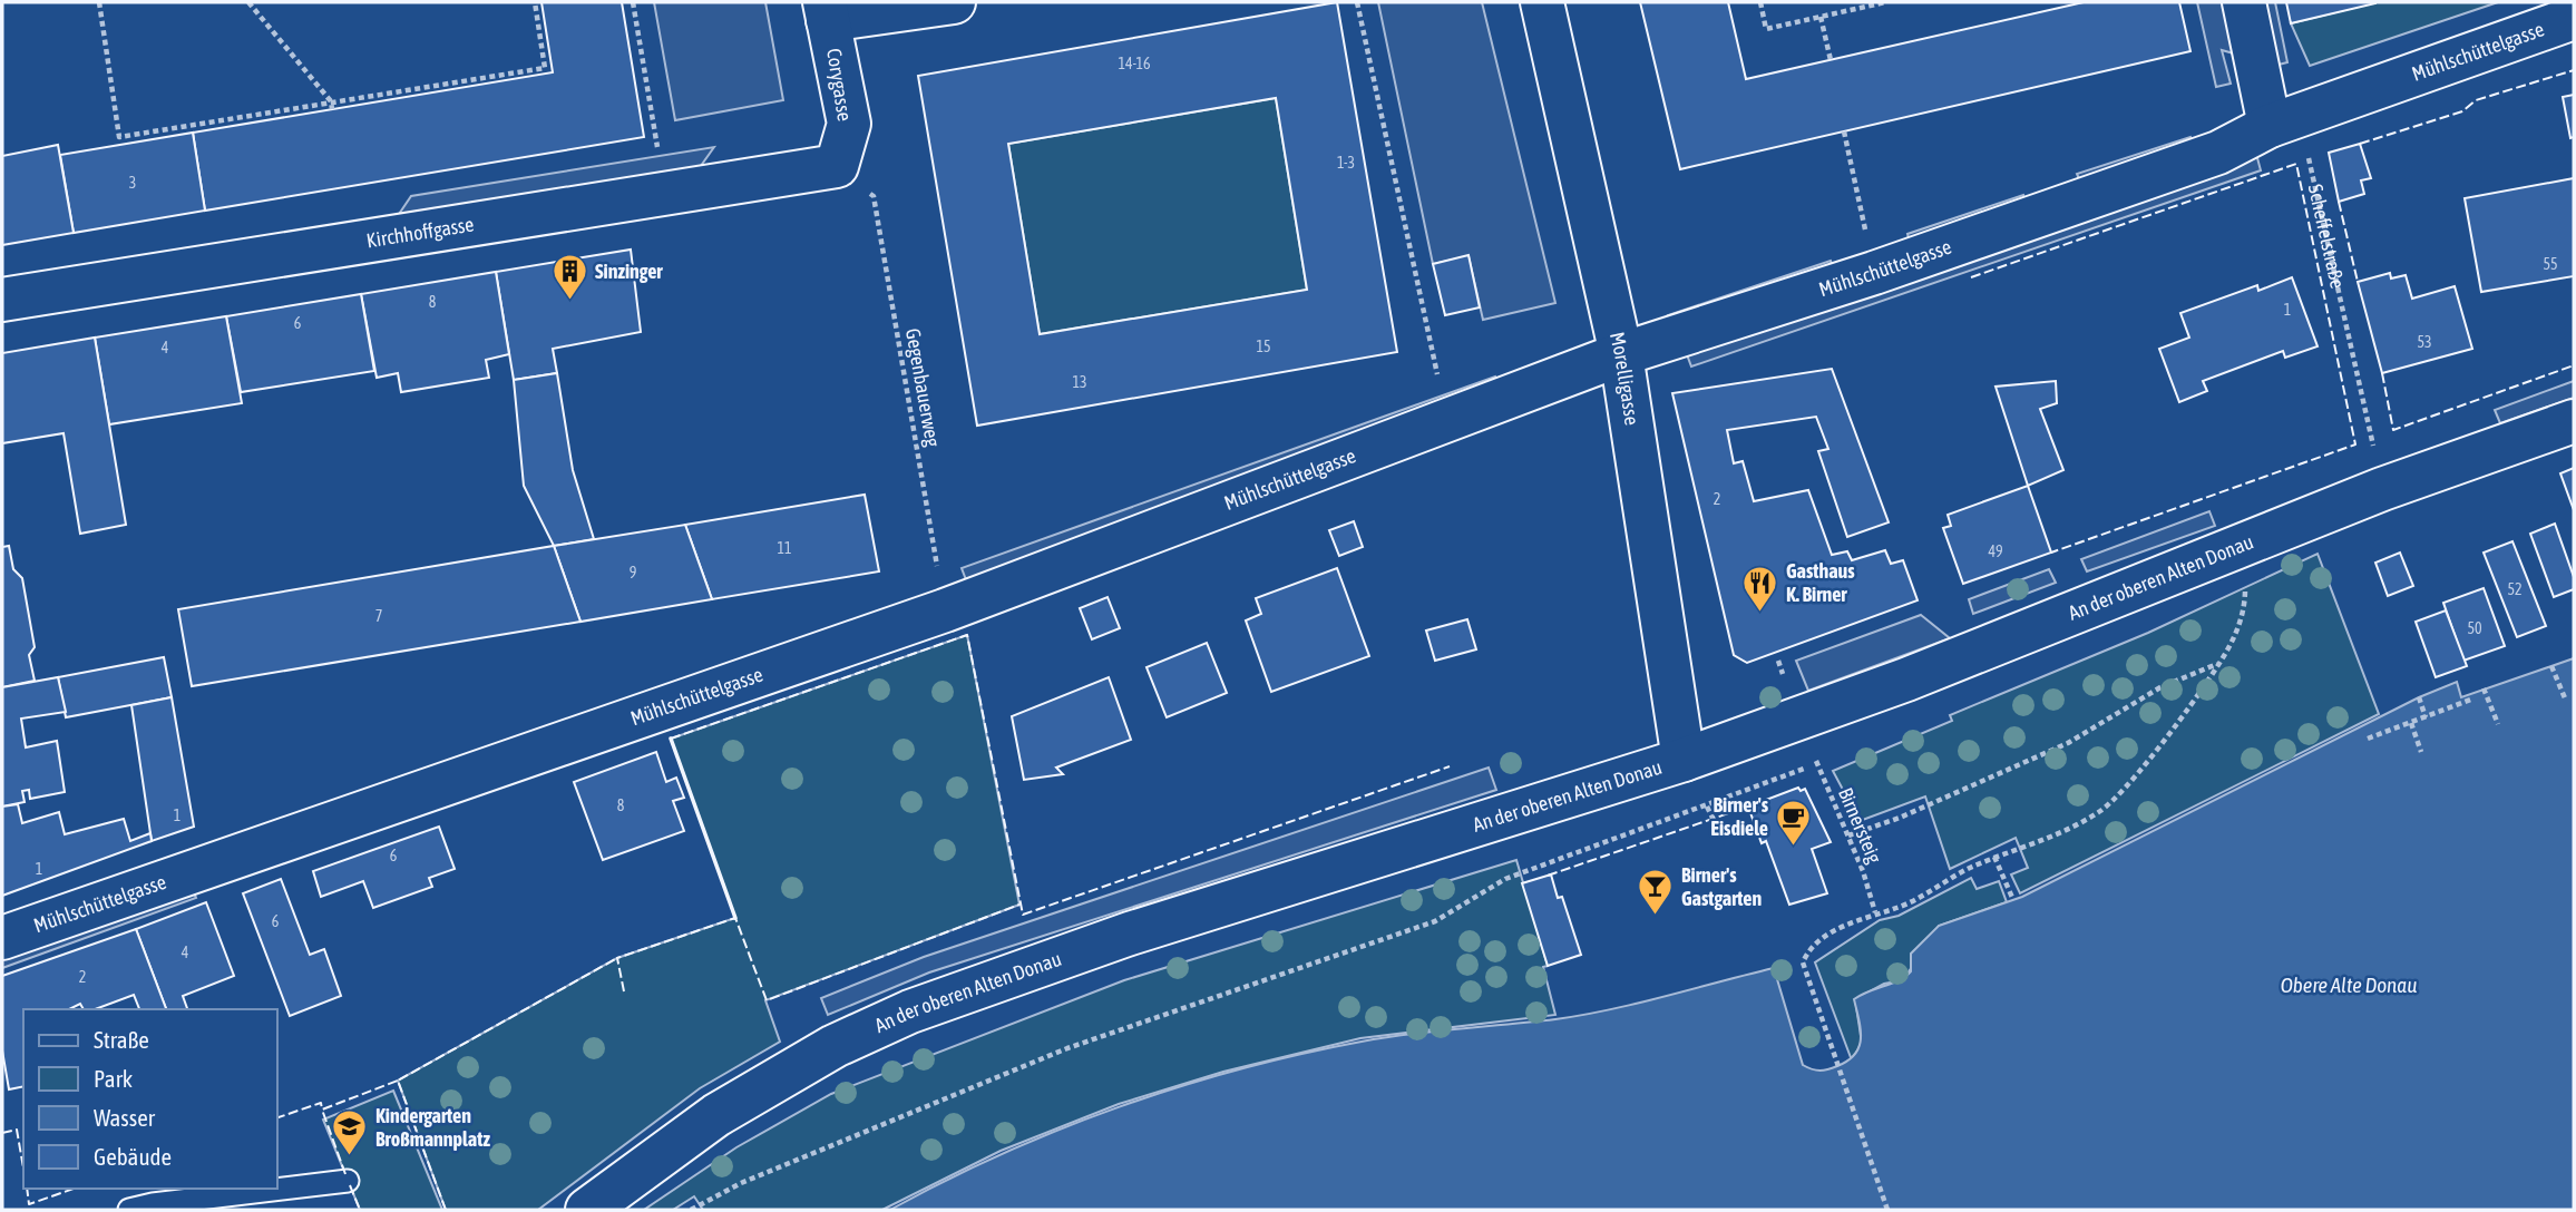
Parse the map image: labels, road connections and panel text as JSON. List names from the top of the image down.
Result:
{
  "streets": {
    "street": [
      "Mühlschüttelgasse",
      "Corygasse",
      "Kirchhoffgasse",
      "Morelligasse",
      "An der oberen Alten Donau"
    ],
    "path": ["Scheffelstraße", "Gegenbauerweg", "Birnersteig"]
  },
  "crossings": [
    ["Mühlschüttelgasse", "Scheffelstraße"],
    ["Mühlschüttelgasse", "Morelligasse"],
    ["Mühlschüttelgasse", "Gegenbauerweg"],
    ["Corygasse", "Kirchhoffgasse"],
    ["Corygasse", "Gegenbauerweg"],
    ["Kirchhoffgasse", "Gegenbauerweg"],
    ["Scheffelstraße", "An der oberen Alten Donau"],
    ["Morelligasse", "An der oberen Alten Donau"]
  ],
  "water": ["Obere Alte Donau"],
  "places": {
    "building": ["Sinzinger"],
    "restaurant": ["Gasthaus K. Birner"],
    "cafe": ["Birner's Eisdiele"],
    "bar": ["Birner's Gastgarten"],
    "school or university": ["Kindergarten Broßmannplatz"]
  },
  "house_numbers": [
    "14-16",
    "1-3",
    "3",
    "55",
    "8",
    "1",
    "6",
    "53",
    "15",
    "4",
    "13",
    "2",
    "11",
    "49",
    "9",
    "52",
    "7",
    "50",
    "8",
    "1",
    "6",
    "1",
    "6",
    "4",
    "2"
  ],
  "legend": [
    "Straße",
    "Park",
    "Wasser",
    "Gebäude"
  ]
}
